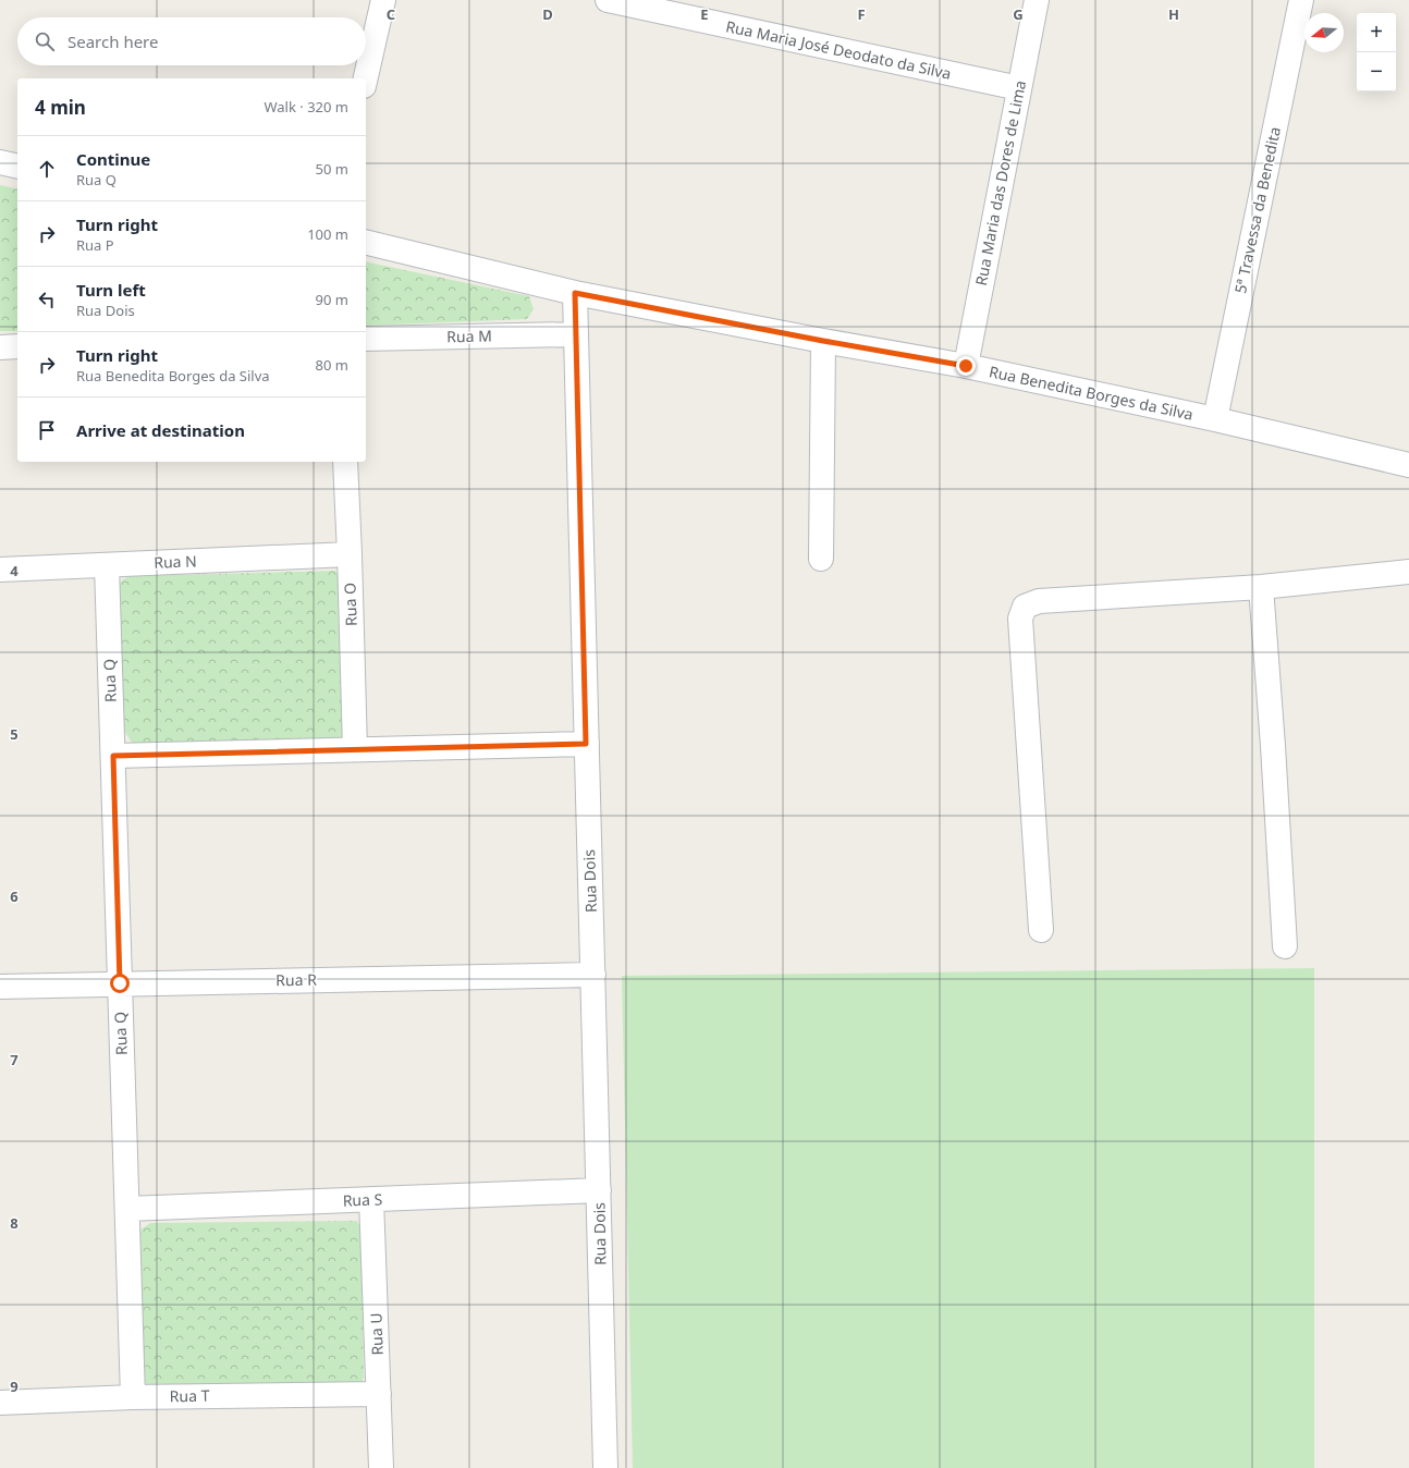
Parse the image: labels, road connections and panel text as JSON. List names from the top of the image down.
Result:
{
  "streets": {
    "street": [
      "Rua Maria José Deodato da Silva",
      "Rua Maria das Dores de Lima",
      "5ª Travessa da Benedita",
      "Rua M",
      "Rua Benedita Borges da Silva",
      "Rua N",
      "Rua O",
      "Rua Q",
      "Rua Dois",
      "Rua R",
      "Rua S",
      "Rua U",
      "Rua T"
    ]
  },
  "crossings": [
    ["Rua Maria José Deodato da Silva", "Rua Maria das Dores de Lima"],
    ["Rua Maria das Dores de Lima", "Rua Benedita Borges da Silva"],
    ["5ª Travessa da Benedita", "Rua Benedita Borges da Silva"],
    ["Rua M", "Rua Dois"],
    ["Rua Benedita Borges da Silva", "Rua Dois"],
    ["Rua N", "Rua O"],
    ["Rua N", "Rua Q"],
    ["Rua Q", "Rua R"],
    ["Rua Q", "Rua S"],
    ["Rua Q", "Rua T"],
    ["Rua Dois", "Rua R"],
    ["Rua Dois", "Rua S"],
    ["Rua S", "Rua U"],
    ["Rua U", "Rua T"]
  ],
  "north": "left",
  "page": {
    "map_buttons": ["+", "−"],
    "search": "Search here",
    "heading": ["4 min", "Walk · 320 m"],
    "list": [
      ["Continue", "Rua Q", "50 m"],
      ["Turn right", "Rua P", "100 m"],
      ["Turn left", "Rua Dois", "90 m"],
      ["Turn right", "Rua Benedita Borges da Silva", "80 m"],
      "Arrive at destination"
    ]
  },
  "grid": {
    "columns": [
      "C",
      "D",
      "E",
      "F",
      "G",
      "H"
    ],
    "rows": [
      "4",
      "5",
      "6",
      "7",
      "8",
      "9"
    ]
  }
}
